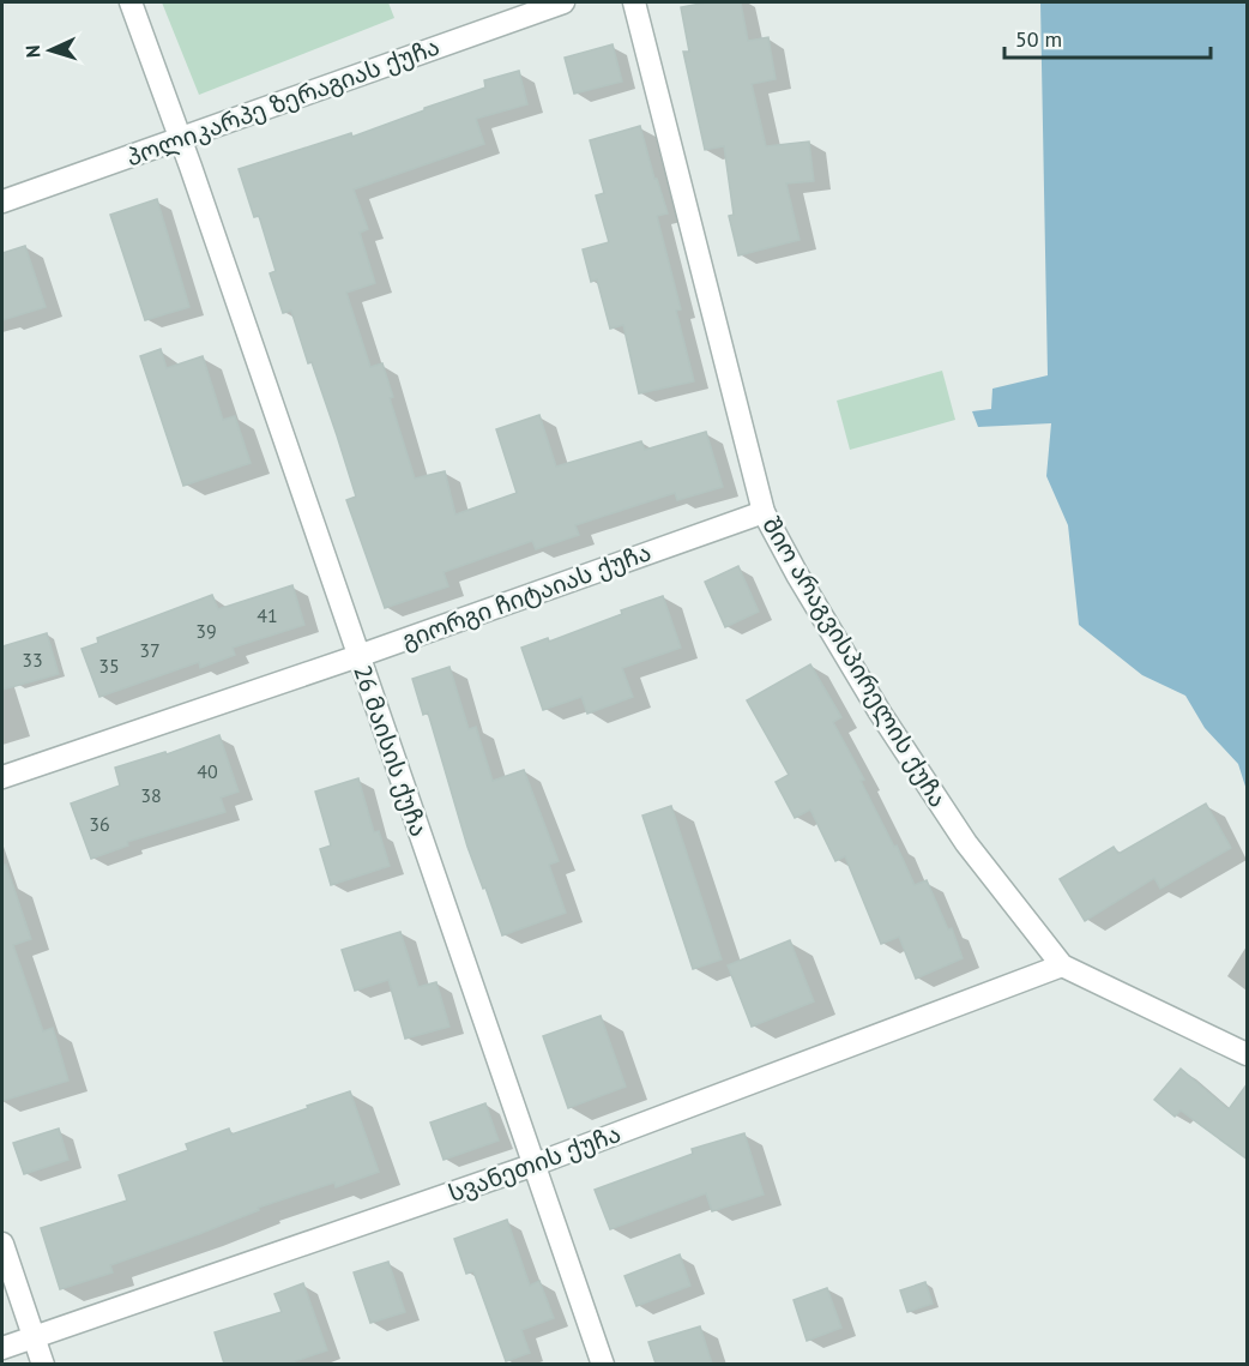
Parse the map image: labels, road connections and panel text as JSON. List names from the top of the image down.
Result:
{
  "streets": {
    "street": [
      "პოლიკარპე ზერაგიას ქუჩა",
      "გიორგი ჩიტაიას ქუჩა",
      "შიო არაგვისპირელის ქუჩა",
      "26 მაისის ქუჩა",
      "სვანეთის ქუჩა"
    ]
  },
  "crossings": [
    ["პოლიკარპე ზერაგიას ქუჩა", "26 მაისის ქუჩა"],
    ["გიორგი ჩიტაიას ქუჩა", "შიო არაგვისპირელის ქუჩა"],
    ["გიორგი ჩიტაიას ქუჩა", "26 მაისის ქუჩა"],
    ["შიო არაგვისპირელის ქუჩა", "სვანეთის ქუჩა"],
    ["26 მაისის ქუჩა", "სვანეთის ქუჩა"]
  ],
  "house_numbers": [
    "41",
    "39",
    "37",
    "33",
    "35",
    "40",
    "38",
    "36"
  ],
  "scale_bar": "50 m",
  "north": "left"
}
